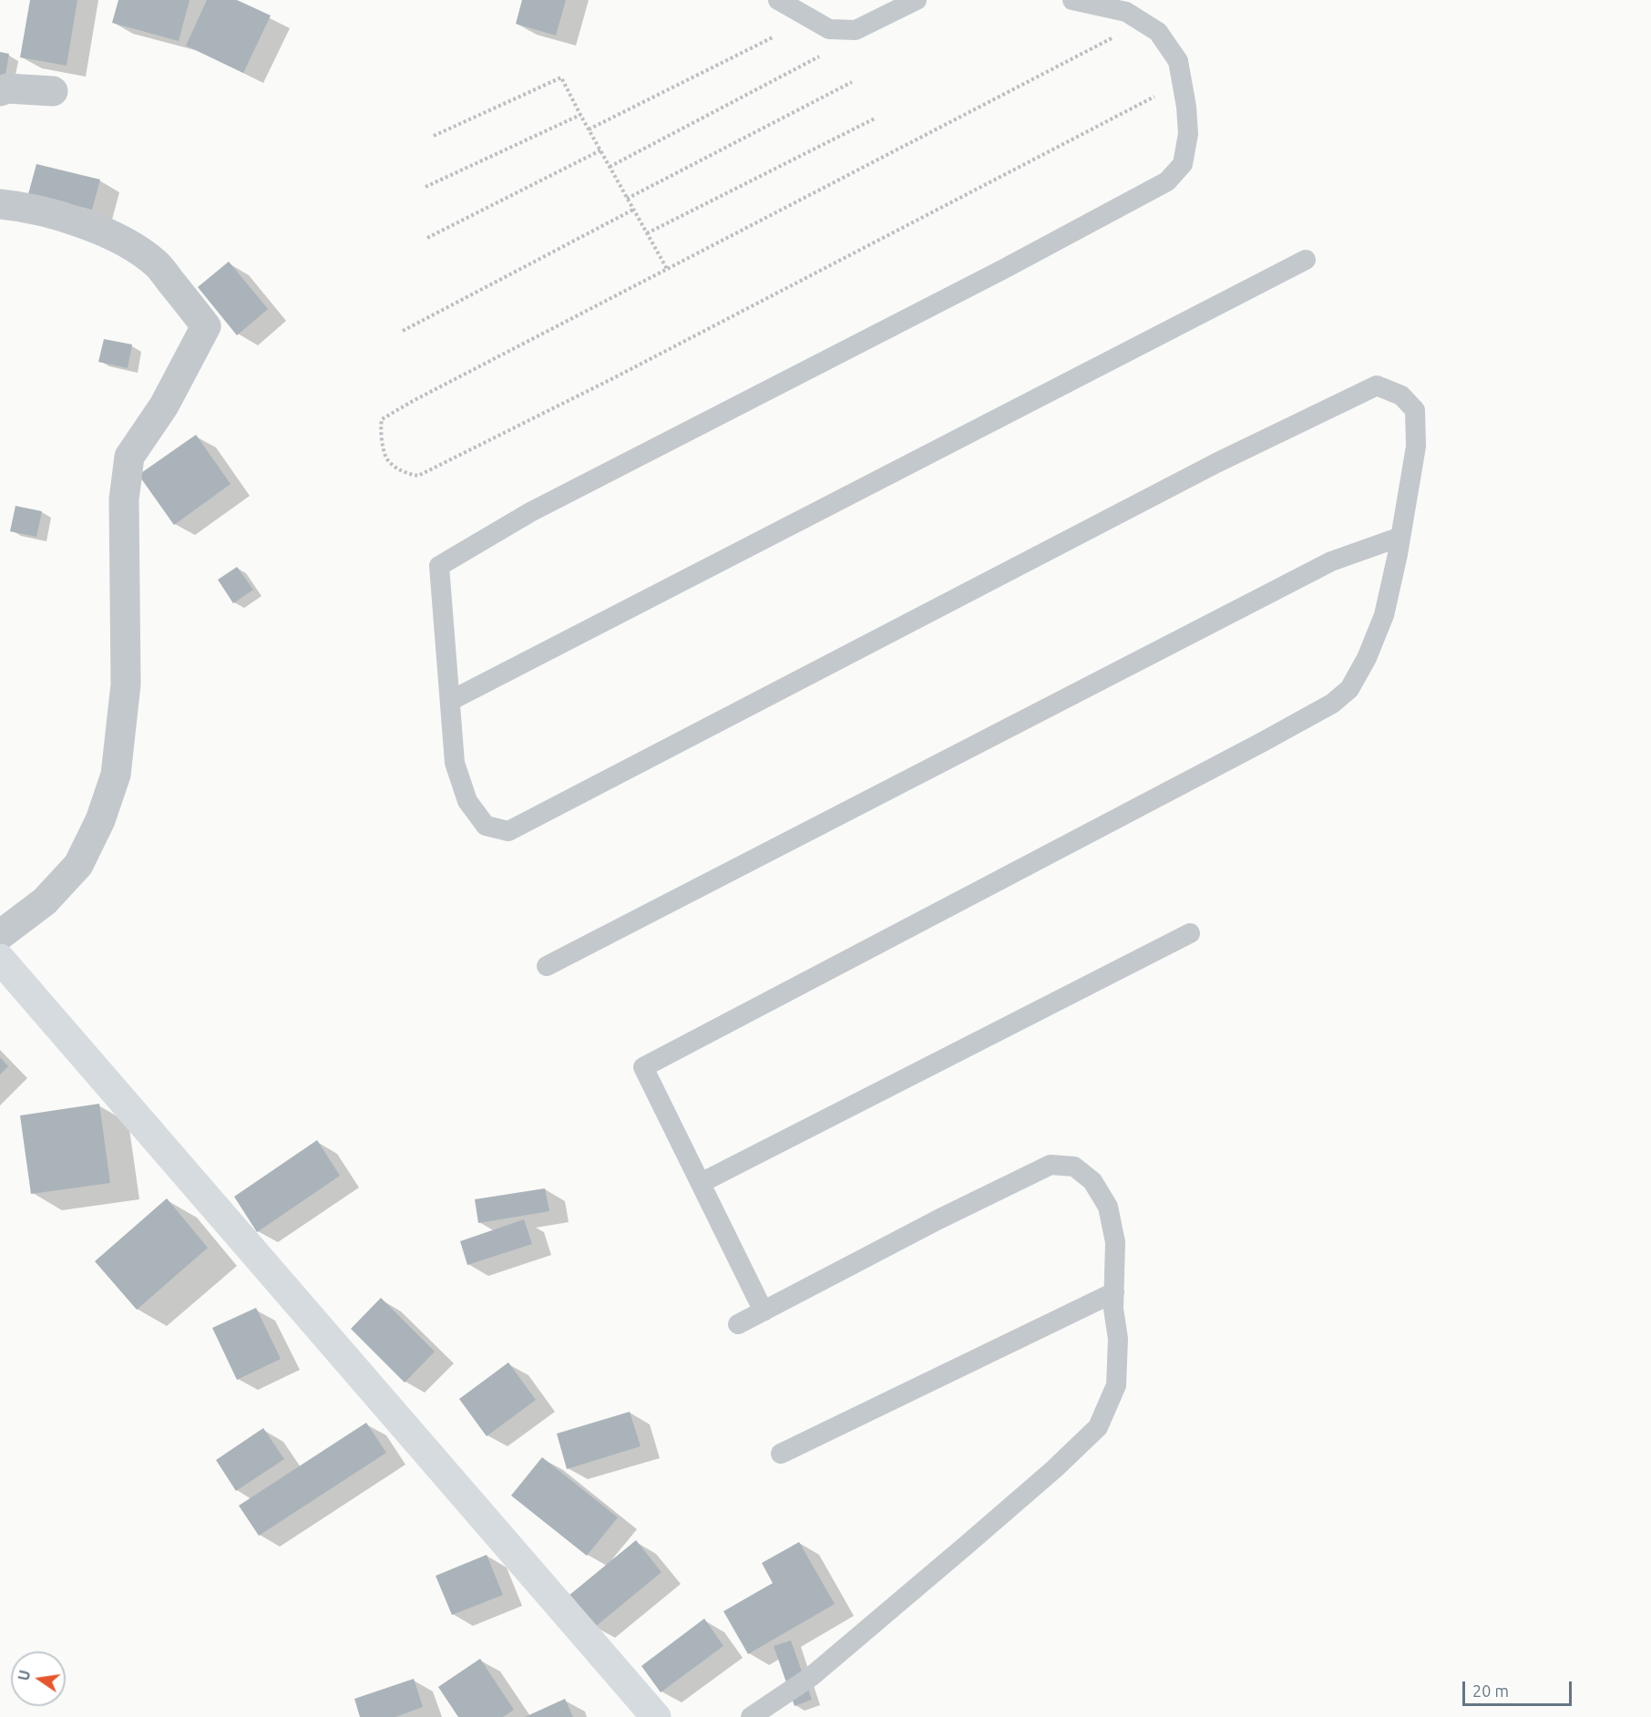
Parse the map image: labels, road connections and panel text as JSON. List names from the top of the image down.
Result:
{
  "scale_bar": "20 m",
  "north": "left"
}
